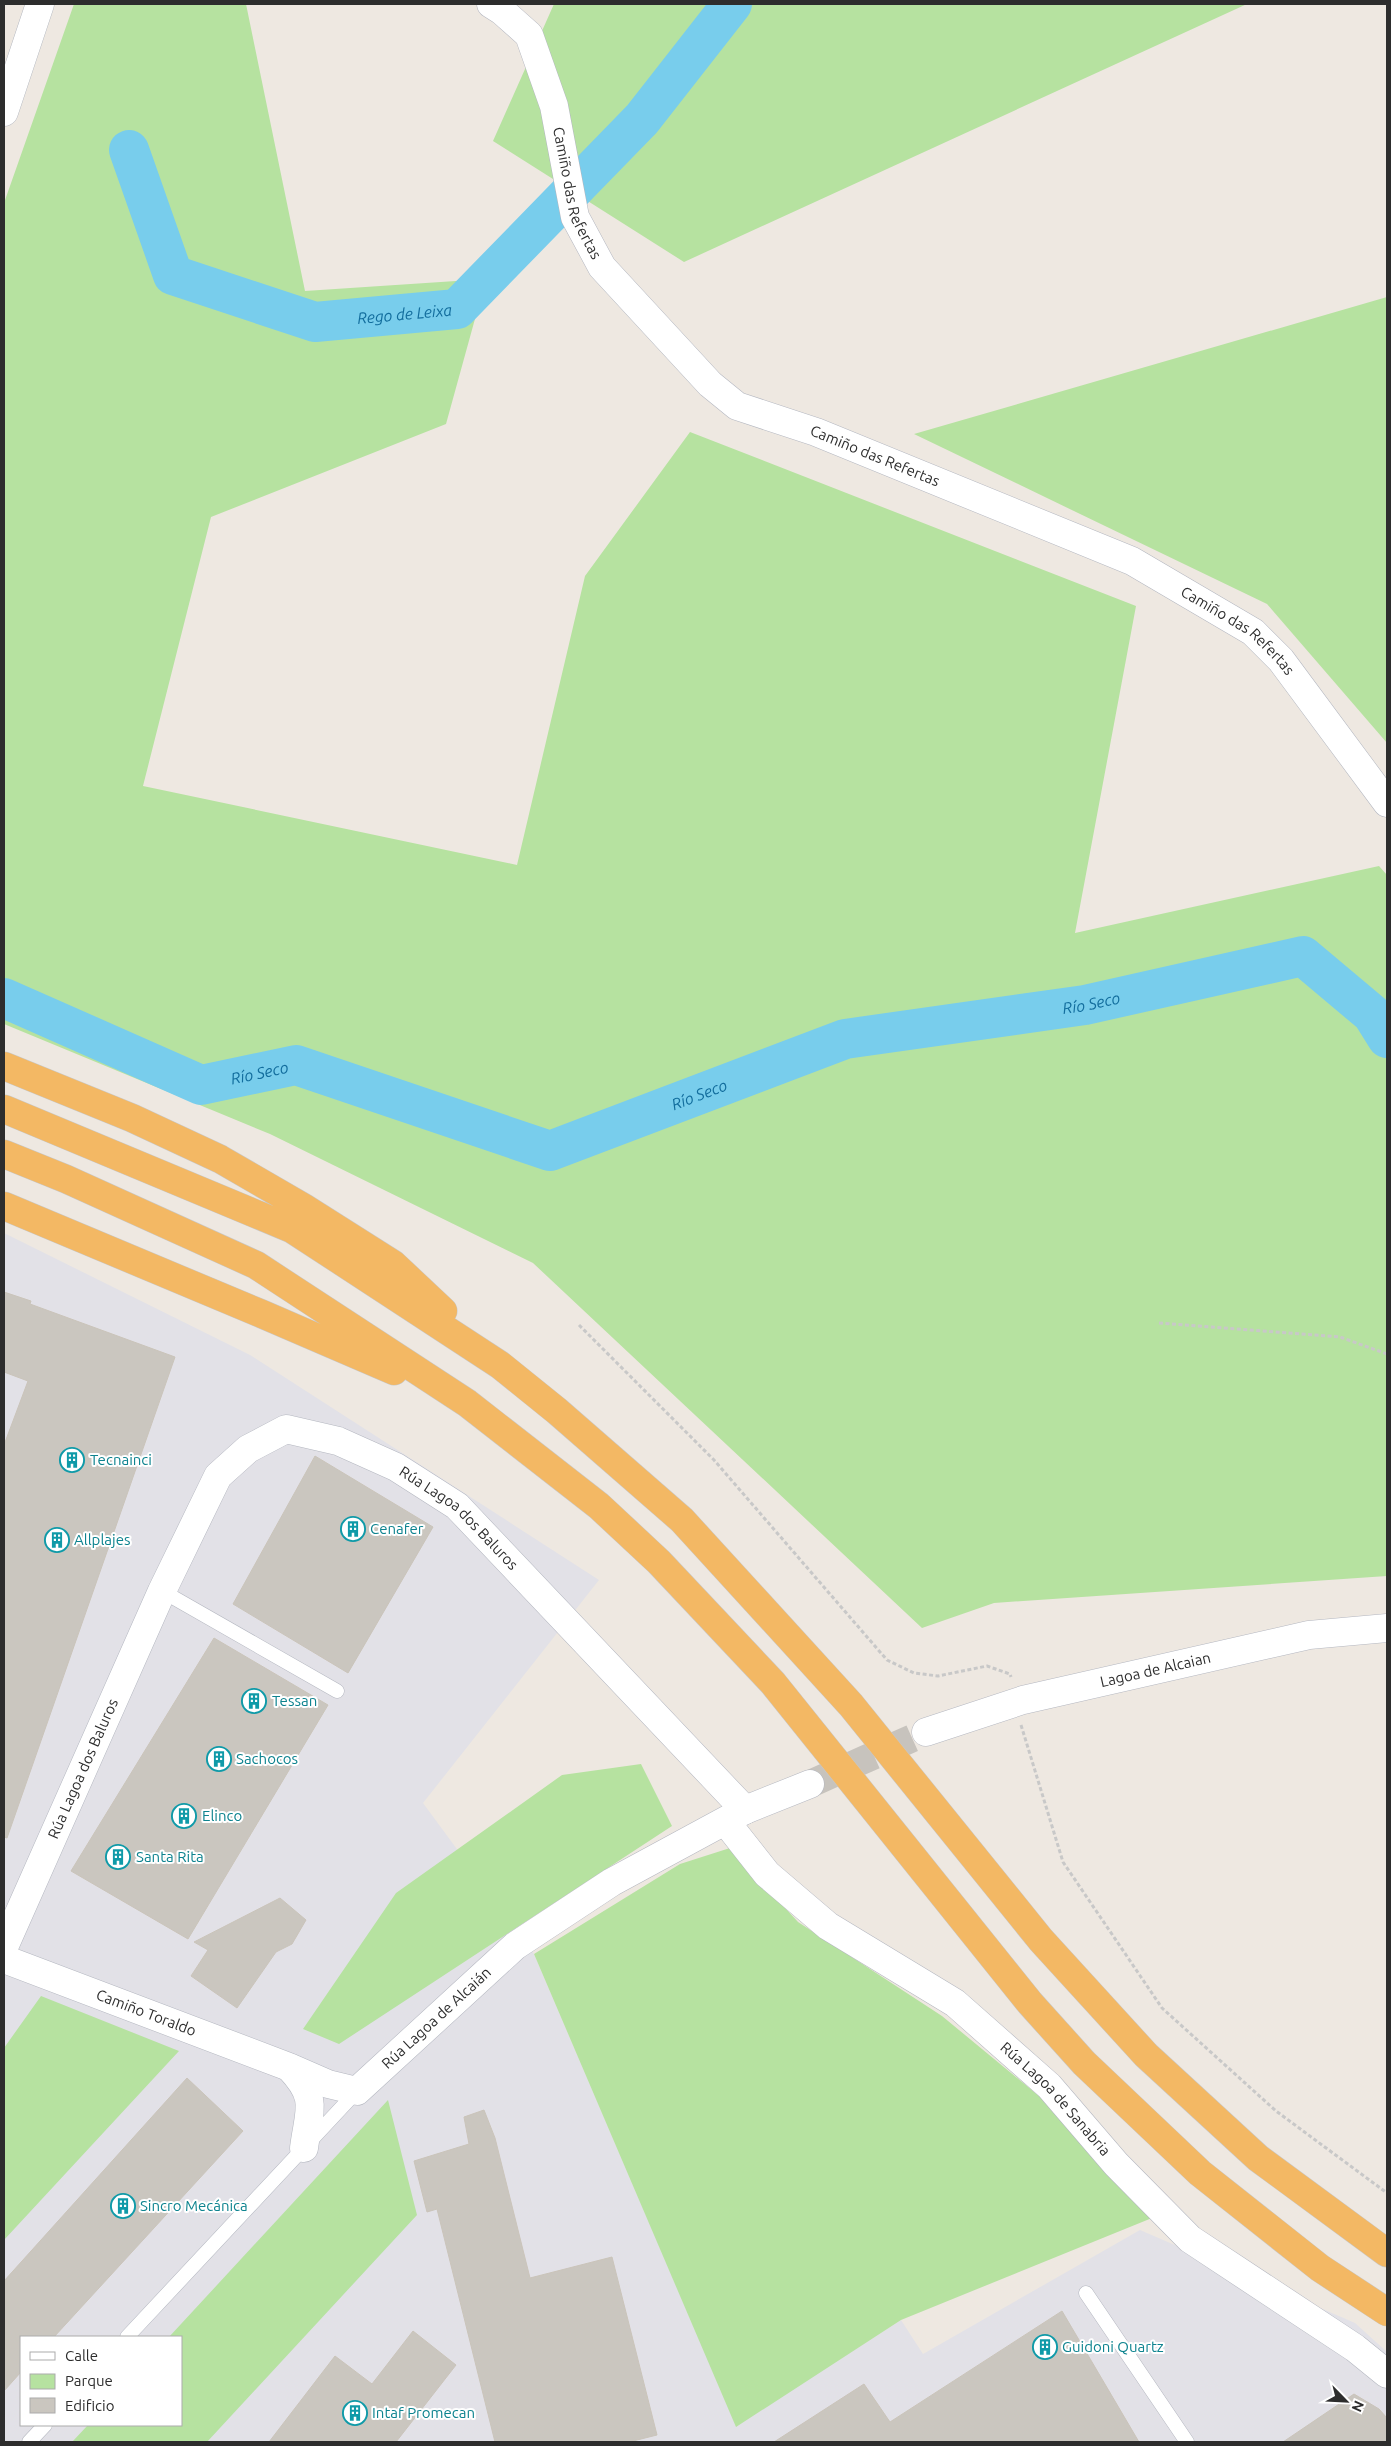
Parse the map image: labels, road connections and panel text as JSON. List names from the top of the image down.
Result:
{
  "streets": {
    "street": [
      "Camiño das Refertas",
      "Rúa Lagoa dos Baluros",
      "Lagoa de Alcaian",
      "Camiño Toraldo",
      "Rúa Lagoa de Alcaián",
      "Rúa Lagoa de Sanabria"
    ]
  },
  "crossings": [
    ["Rúa Lagoa dos Baluros", "Rúa Lagoa de Alcaián"],
    ["Rúa Lagoa dos Baluros", "Rúa Lagoa de Sanabria"],
    ["Camiño Toraldo", "Rúa Lagoa de Alcaián"],
    ["Rúa Lagoa de Alcaián", "Rúa Lagoa de Sanabria"]
  ],
  "water": ["Rego de Leixa", "Río Seco"],
  "places": {
    "building": [
      "Tecnainci",
      "Cenafer",
      "Allplajes",
      "Tessan",
      "Sachocos",
      "Elinco",
      "Santa Rita",
      "Sincro Mecánica",
      "Guidoni Quartz",
      "Intaf Promecan"
    ]
  },
  "legend": ["Calle", "Parque", "Edificio"],
  "north": "bottom right"
}
